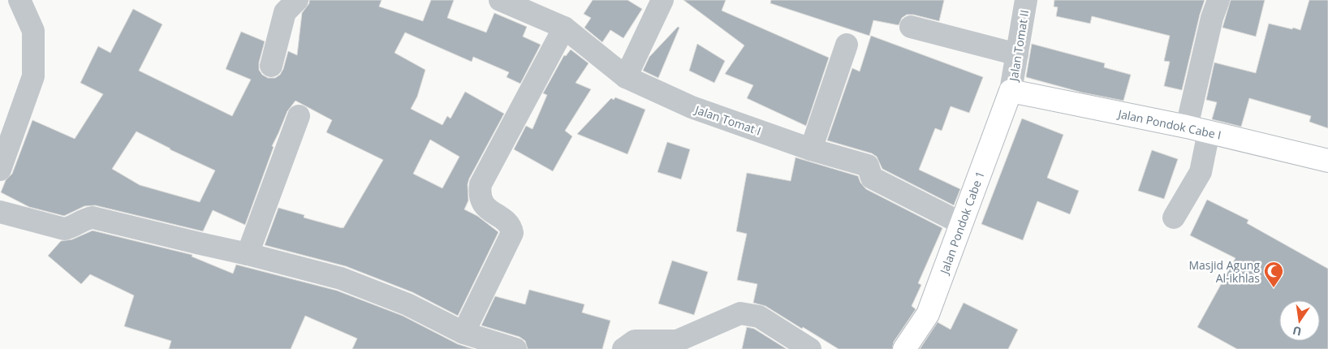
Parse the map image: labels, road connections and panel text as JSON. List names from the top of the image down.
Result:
{
  "streets": {
    "street": [
      "Jalan Tomat II",
      "Jalan Tomat I",
      "Jalan Pondok Cabe I",
      "Jalan Pondok Cabe 1"
    ]
  },
  "crossings": [
    ["Jalan Tomat II", "Jalan Pondok Cabe I"],
    ["Jalan Tomat II", "Jalan Pondok Cabe 1"],
    ["Jalan Tomat I", "Jalan Pondok Cabe 1"],
    ["Jalan Pondok Cabe I", "Jalan Pondok Cabe 1"]
  ],
  "places": {
    "mosque": ["Masjid Agung Al-ikhlas"]
  },
  "north": "bottom"
}
